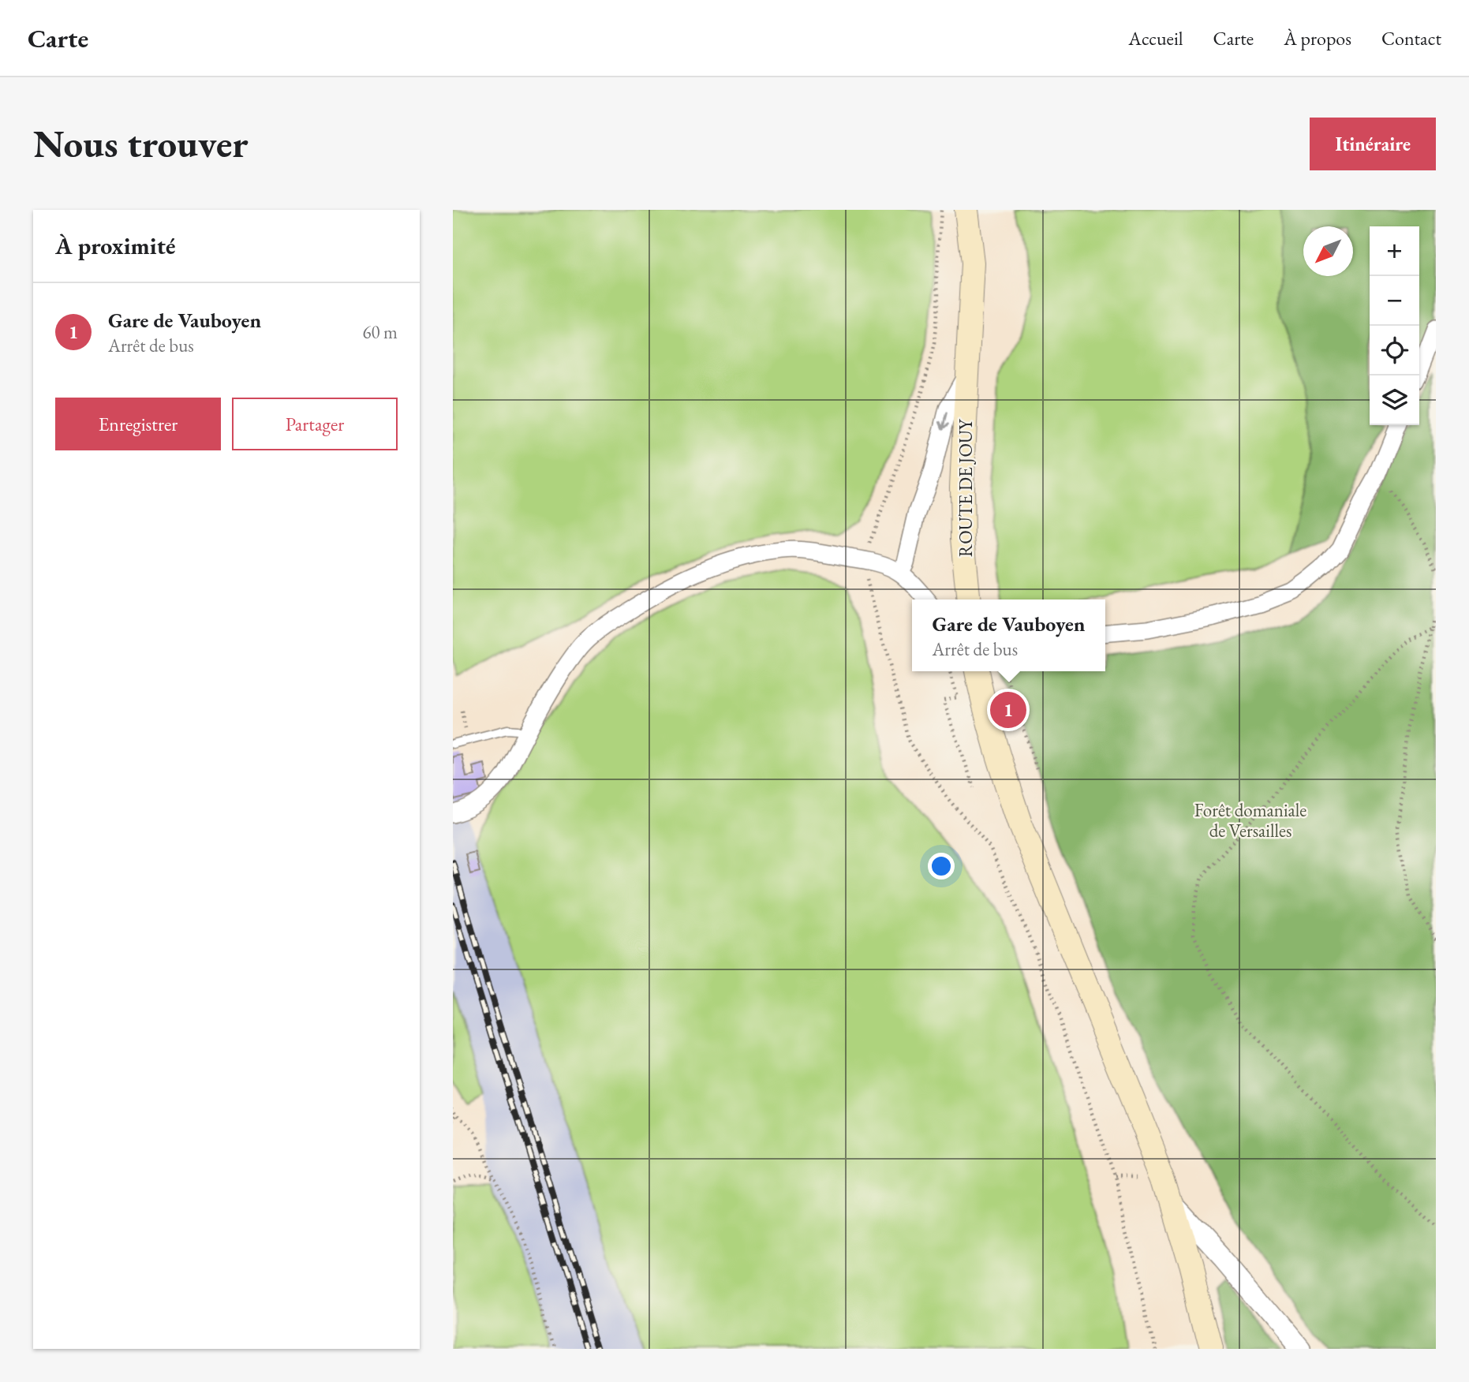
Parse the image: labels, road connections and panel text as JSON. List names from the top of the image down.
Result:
{
  "streets": {
    "main road": ["ROUTE DE JOUY"]
  },
  "parks": ["Forêt domaniale de Versailles"],
  "north": "bottom left",
  "page": {
    "header": "Carte",
    "nav": [
      "Accueil",
      "Carte",
      "À propos",
      "Contact"
    ],
    "buttons": [
      "Itinéraire",
      ["Enregistrer", "Partager"]
    ],
    "title": "Nous trouver",
    "heading": "À proximité",
    "map_buttons": ["+", "−"],
    "list": [
      {
        "mark": "1",
        "name": "Gare de Vauboyen",
        "note": "Arrêt de bus",
        "value": "60 m"
      }
    ],
    "popup": ["Gare de Vauboyen", "Arrêt de bus"],
    "pins": "1"
  }
}
